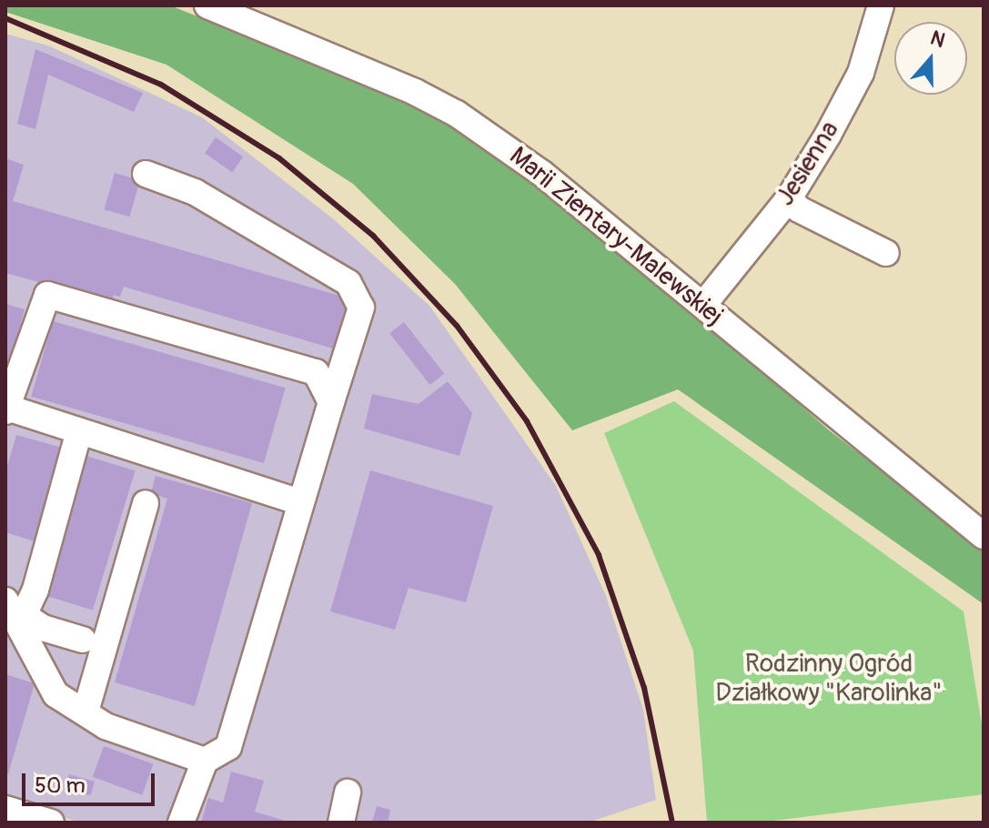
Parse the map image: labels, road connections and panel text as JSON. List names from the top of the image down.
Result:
{
  "streets": {
    "street": ["Jesienna", "Marii Zientary-Malewskiej"]
  },
  "crossings": [
    ["Jesienna", "Marii Zientary-Malewskiej"]
  ],
  "parks": ["Rodzinny Ogród Działkowy \"Karolinka\""],
  "scale_bar": "50 m",
  "north": "top"
}
